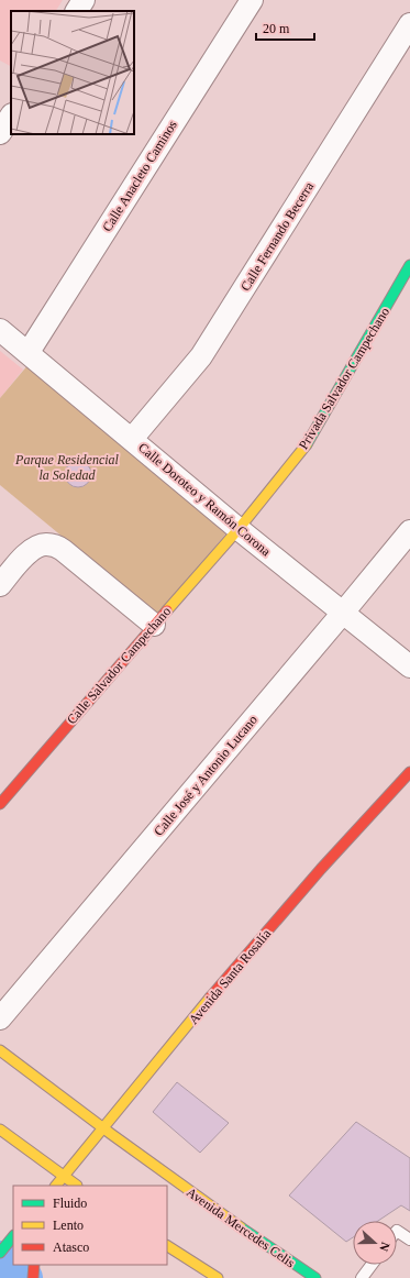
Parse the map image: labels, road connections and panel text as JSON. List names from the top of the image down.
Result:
{
  "streets": {
    "street": [
      "Calle Anacleto Caminos",
      "Calle Fernando Becerra",
      "Privada Salvador Campechano",
      "Calle Doroteo y Ramón Corona",
      "Calle Salvador Campechano",
      "Calle José y Antonio Lucano",
      "Avenida Santa Rosalía",
      "Avenida Mercedes Celis"
    ]
  },
  "crossings": [
    ["Calle Anacleto Caminos", "Calle Doroteo y Ramón Corona"],
    ["Calle Fernando Becerra", "Calle Doroteo y Ramón Corona"],
    ["Privada Salvador Campechano", "Calle Doroteo y Ramón Corona"],
    ["Privada Salvador Campechano", "Calle Salvador Campechano"],
    ["Calle Doroteo y Ramón Corona", "Calle Salvador Campechano"],
    ["Calle Doroteo y Ramón Corona", "Calle José y Antonio Lucano"],
    ["Avenida Santa Rosalía", "Avenida Mercedes Celis"]
  ],
  "parks": ["Parque Residencial la Soledad"],
  "legend": ["Fluido", "Lento", "Atasco"],
  "scale_bar": "20 m",
  "north": "right"
}
